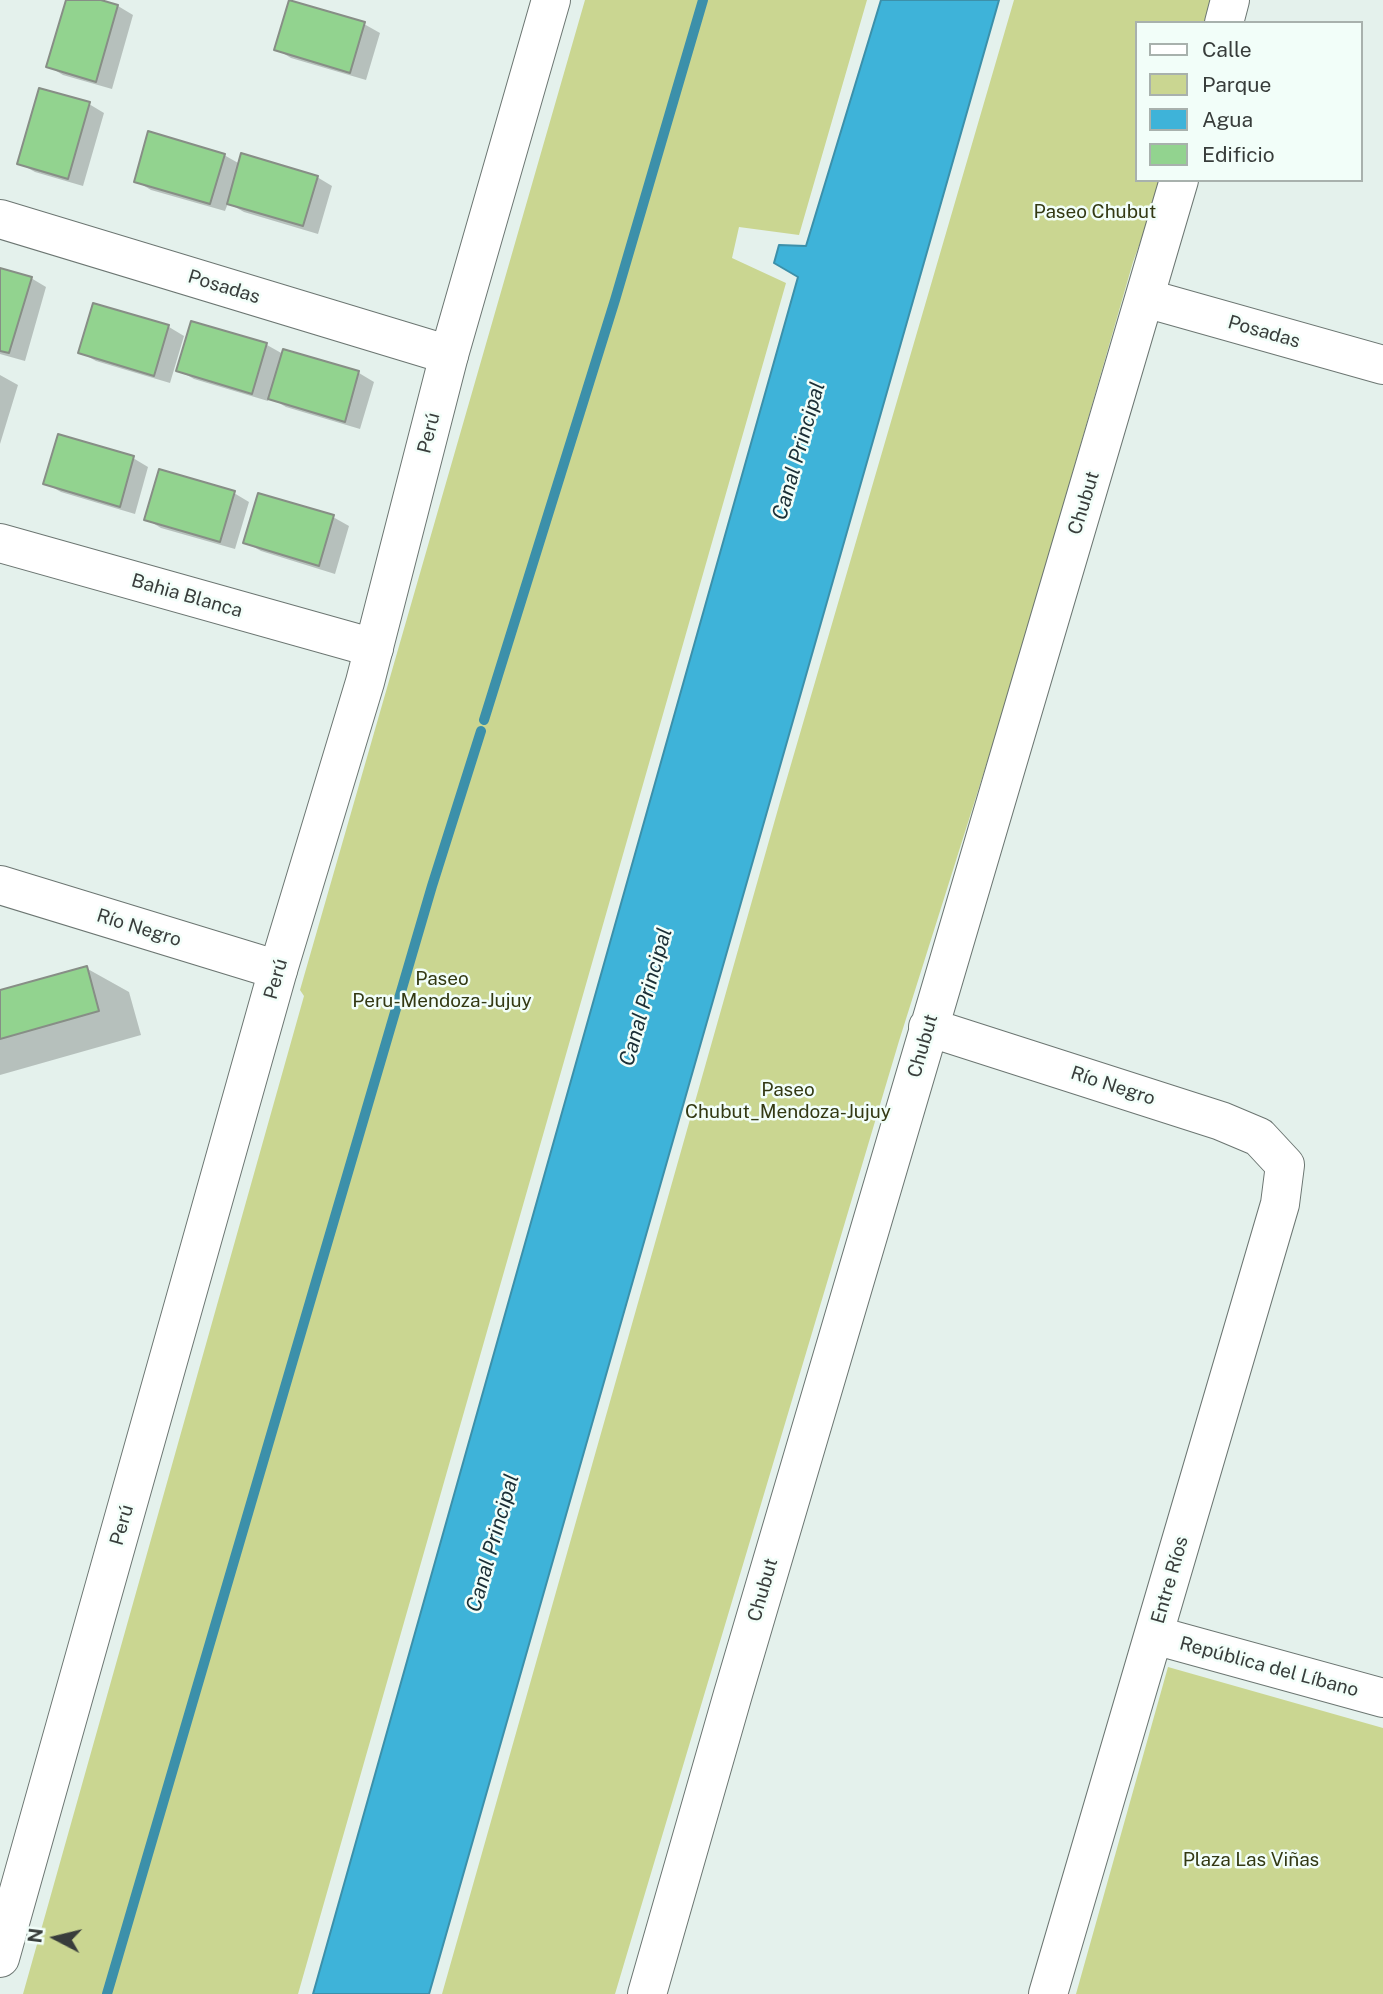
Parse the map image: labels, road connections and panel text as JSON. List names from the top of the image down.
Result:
{
  "streets": {
    "street": [
      "Posadas",
      "Perú",
      "Chubut",
      "Bahia Blanca",
      "Río Negro",
      "Entre Ríos",
      "República del Líbano"
    ]
  },
  "crossings": [
    ["Posadas", "Perú"],
    ["Posadas", "Chubut"],
    ["Perú", "Bahia Blanca"],
    ["Perú", "Río Negro"],
    ["Chubut", "Río Negro"],
    ["Río Negro", "Entre Ríos"],
    ["Entre Ríos", "República del Líbano"]
  ],
  "water": ["Canal Principal"],
  "parks": [
    "Paseo Chubut",
    "Paseo Peru-Mendoza-Jujuy",
    "Paseo Chubut_Mendoza-Jujuy",
    "Plaza Las Viñas"
  ],
  "legend": [
    "Calle",
    "Parque",
    "Agua",
    "Edificio"
  ],
  "north": "left"
}
